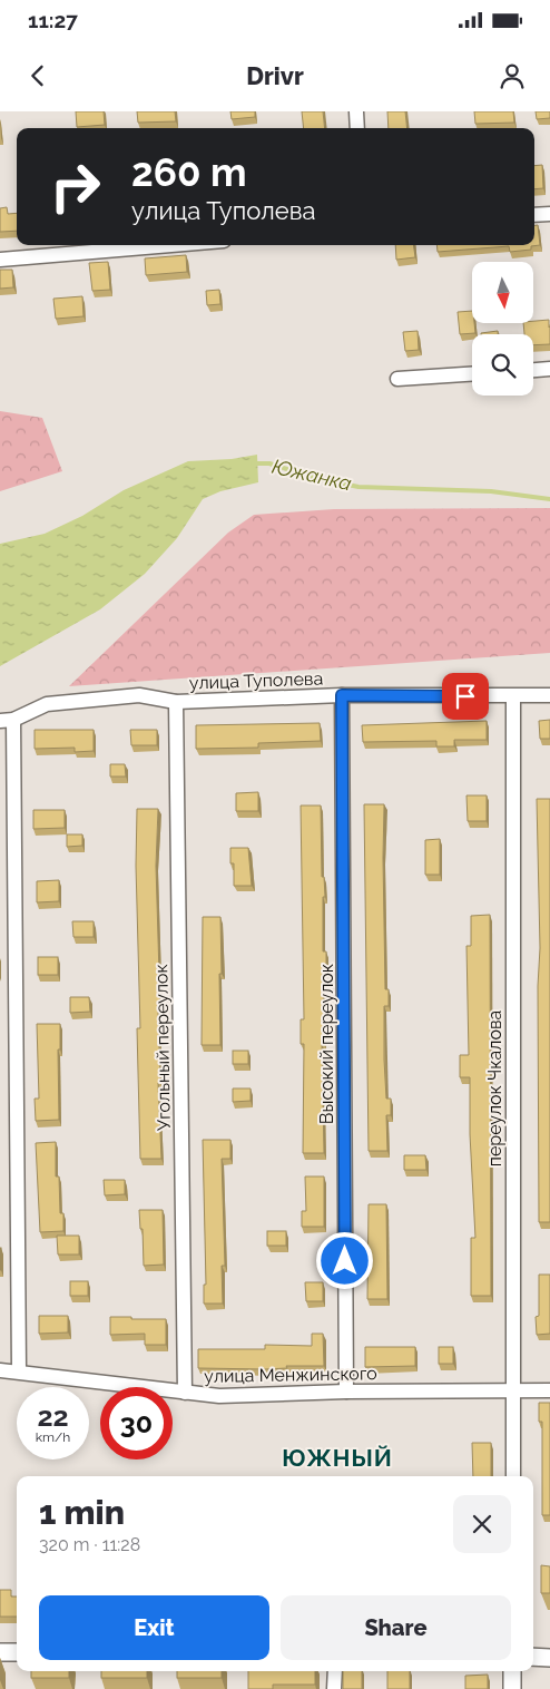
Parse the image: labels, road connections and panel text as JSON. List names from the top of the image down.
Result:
{
  "streets": {
    "street": [
      "улица Туполева",
      "Высокий переулок",
      "Угольный переулок",
      "переулок Чкалова",
      "улица Менжинского"
    ]
  },
  "crossings": [
    ["улица Туполева", "Высокий переулок"],
    ["улица Туполева", "Угольный переулок"],
    ["улица Туполева", "переулок Чкалова"],
    ["Высокий переулок", "улица Менжинского"],
    ["Угольный переулок", "улица Менжинского"],
    ["переулок Чкалова", "улица Менжинского"]
  ],
  "districts": ["ЮЖНЫЙ"],
  "water": ["Южанка"],
  "north": "bottom",
  "page": {
    "status": "11:27",
    "header": "Drivr",
    "turn": ["260 m", "улица Туполева"],
    "speed": "22 km/h",
    "limit": "30",
    "heading": ["1 min", "320 m · 11:28"],
    "buttons": ["Exit", "Share"]
  }
}
